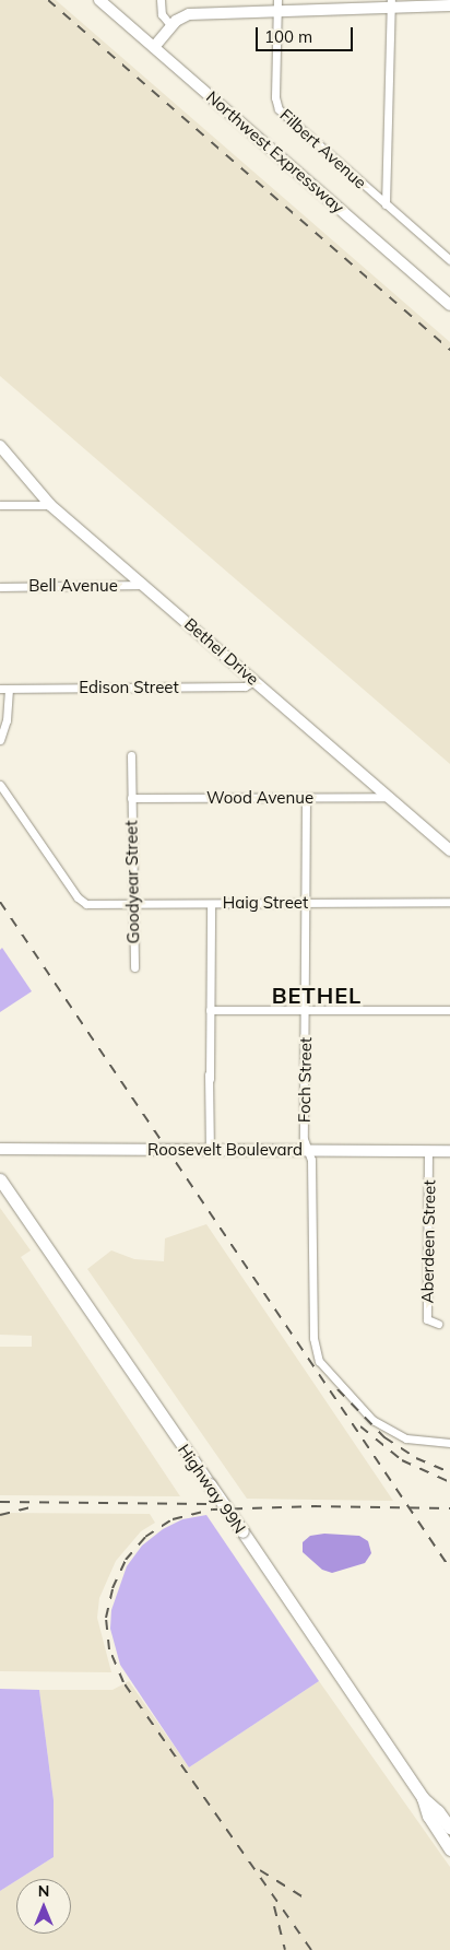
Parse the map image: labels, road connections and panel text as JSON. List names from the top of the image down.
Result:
{
  "streets": {
    "main road": ["Highway 99N"],
    "street": [
      "Filbert Avenue",
      "Northwest Expressway",
      "Bell Avenue",
      "Bethel Drive",
      "Edison Street",
      "Wood Avenue",
      "Goodyear Street",
      "Haig Street",
      "Foch Street",
      "Roosevelt Boulevard",
      "Aberdeen Street"
    ]
  },
  "crossings": [
    ["Bell Avenue", "Bethel Drive"],
    ["Bethel Drive", "Edison Street"],
    ["Bethel Drive", "Wood Avenue"],
    ["Wood Avenue", "Goodyear Street"],
    ["Wood Avenue", "Foch Street"],
    ["Goodyear Street", "Haig Street"],
    ["Haig Street", "Foch Street"],
    ["Foch Street", "Roosevelt Boulevard"],
    ["Roosevelt Boulevard", "Aberdeen Street"]
  ],
  "districts": ["BETHEL"],
  "scale_bar": "100 m",
  "north": "top"
}
